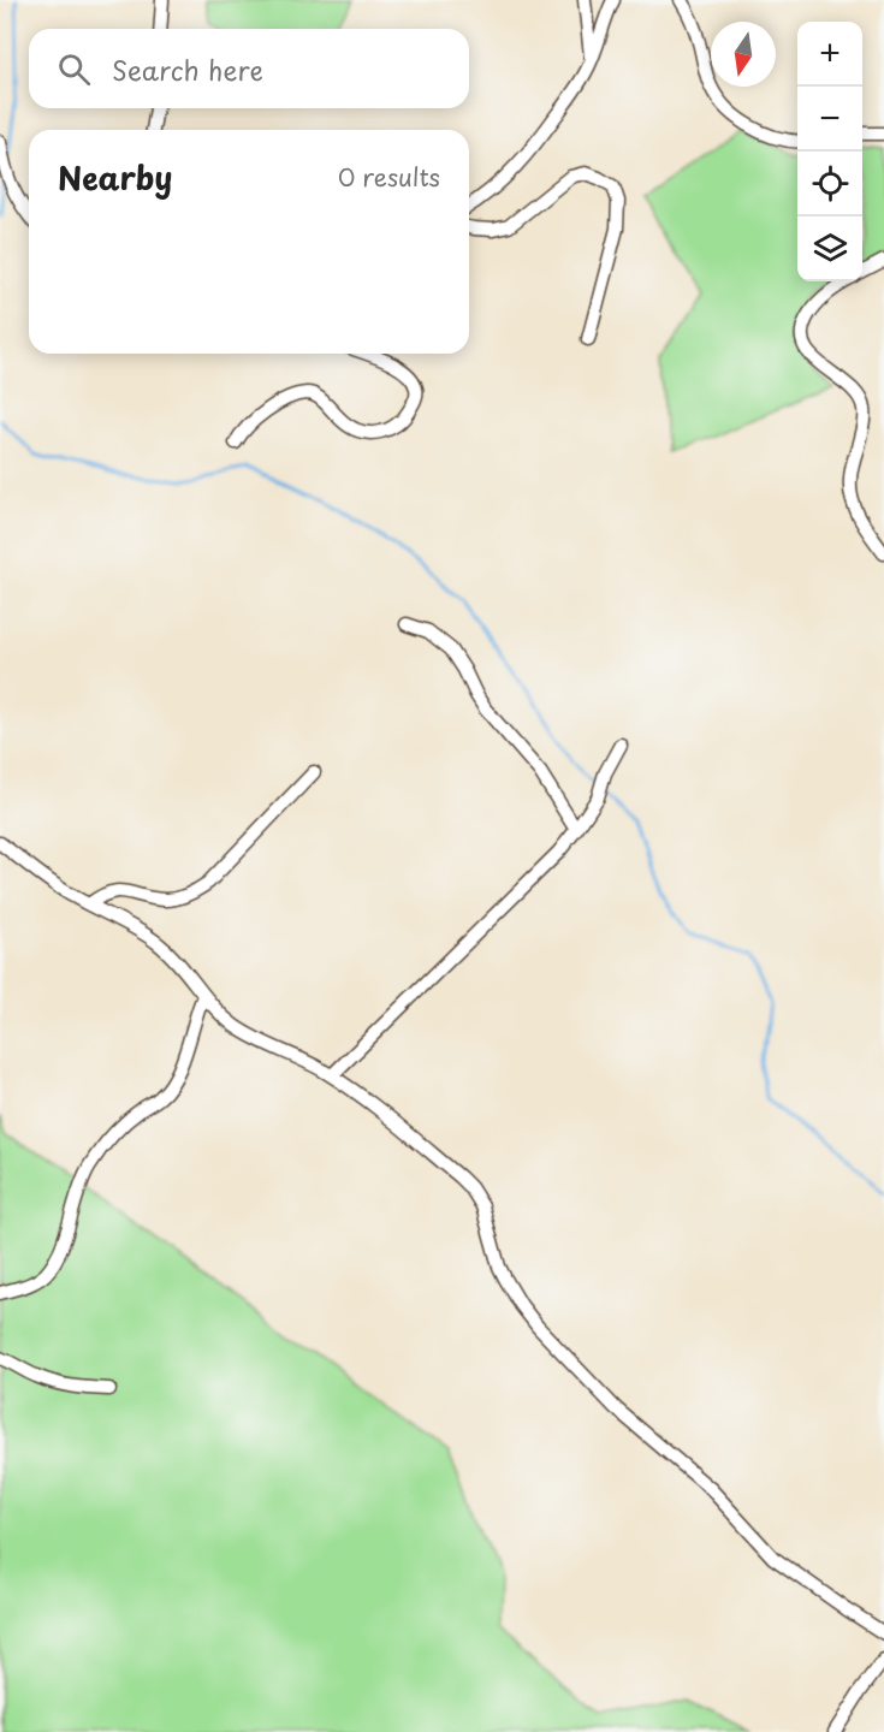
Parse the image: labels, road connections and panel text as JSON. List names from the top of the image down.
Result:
{
  "north": "bottom",
  "page": {
    "map_buttons": ["+", "−"],
    "search": "Search here",
    "heading": ["Nearby", "0 results"]
  }
}
